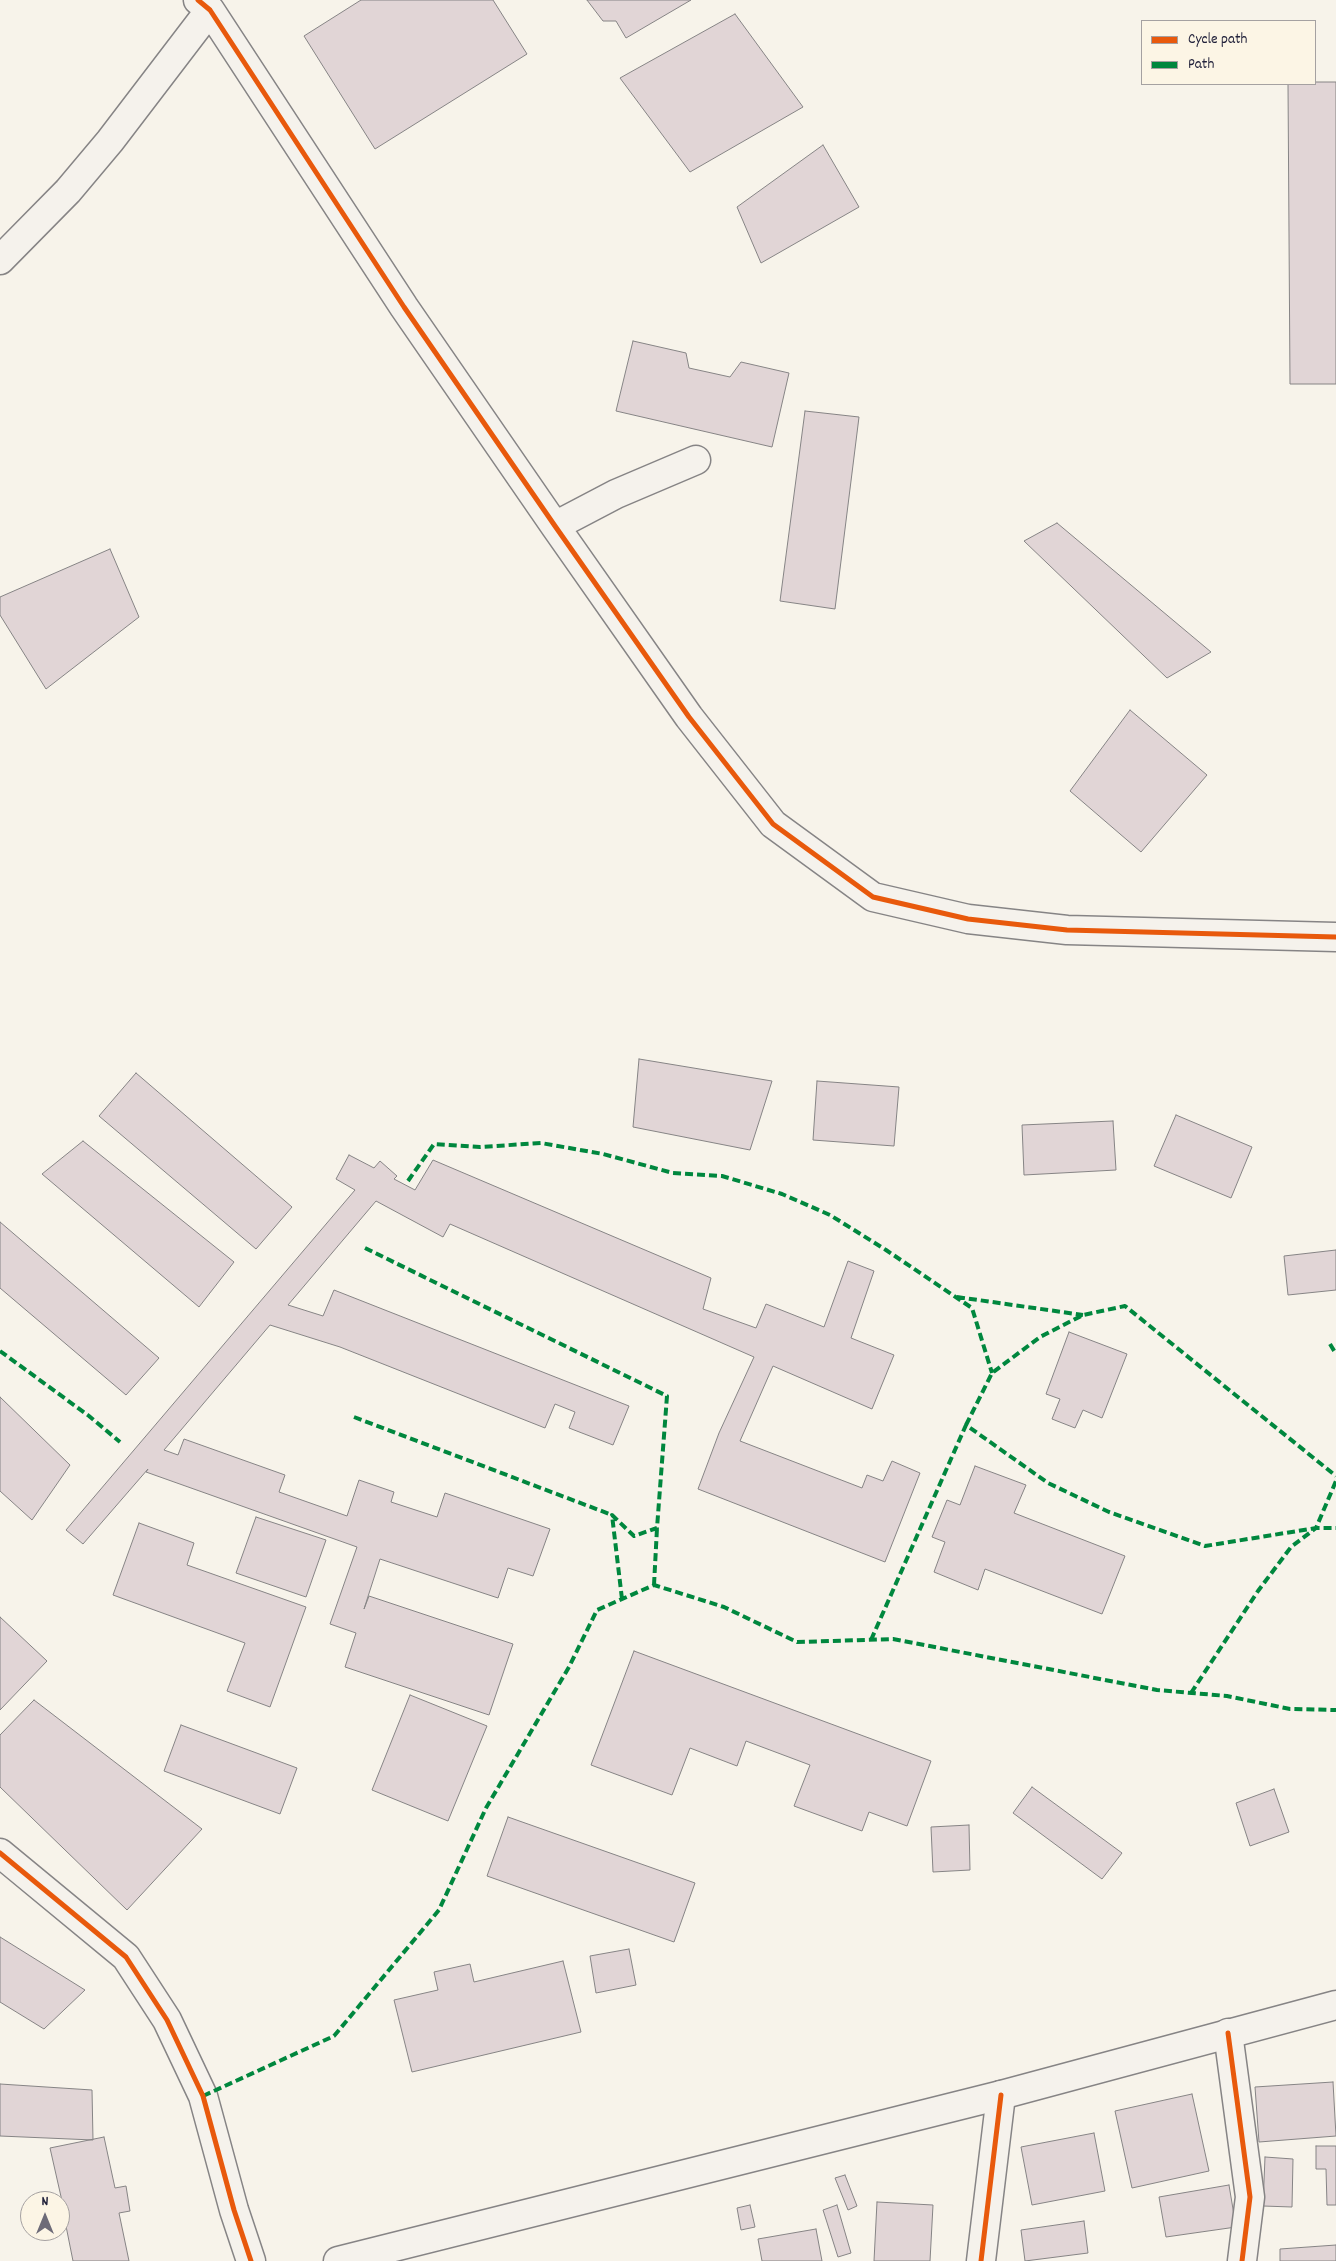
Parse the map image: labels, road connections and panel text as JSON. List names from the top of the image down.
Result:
{
  "legend": ["Cycle path", "Path"],
  "north": "top"
}
